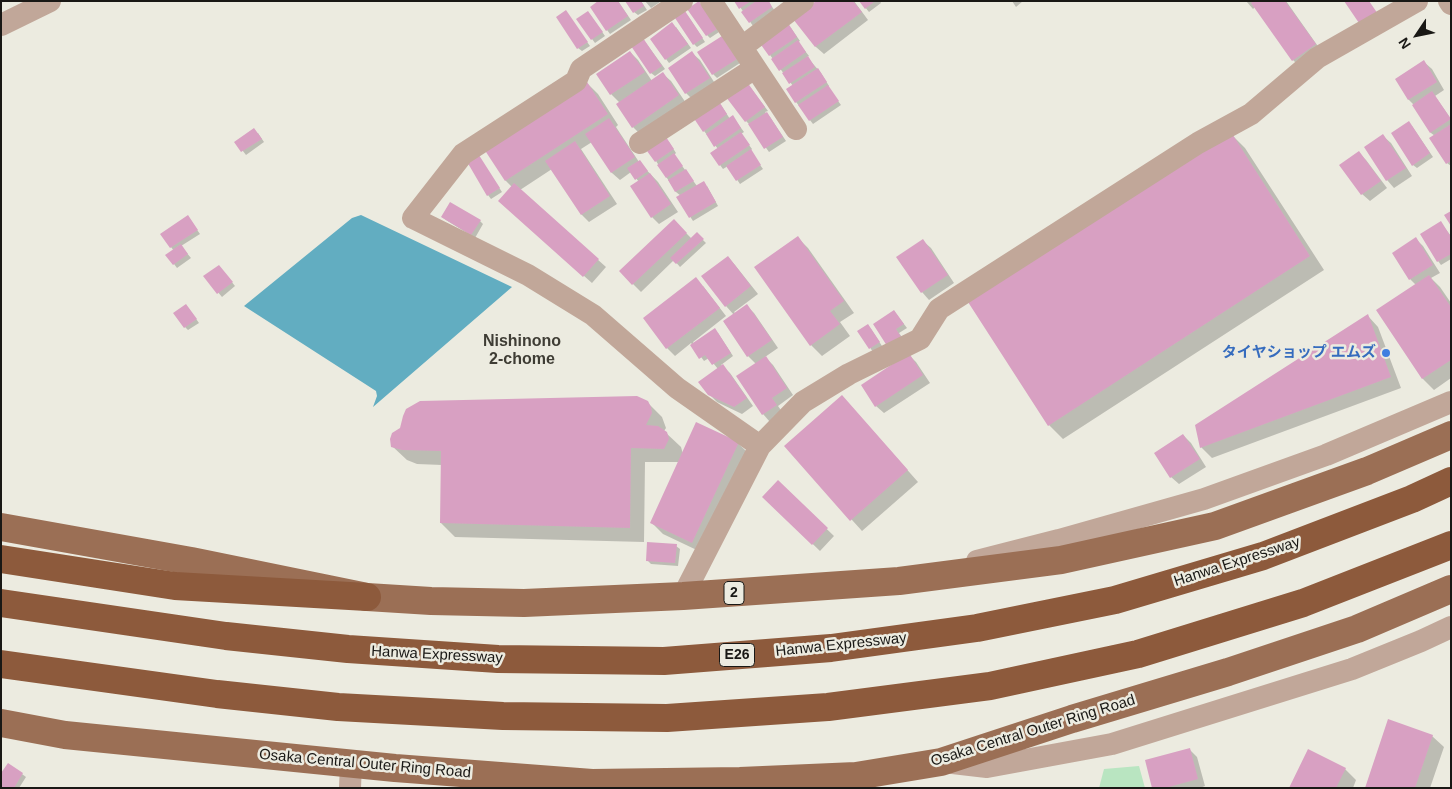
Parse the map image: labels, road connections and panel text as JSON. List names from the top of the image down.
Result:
{
  "streets": {
    "highway": ["Hanwa Expressway", "E26"],
    "main road": ["2", "Osaka Central Outer Ring Road"]
  },
  "districts": ["Nishinono 2-chome"],
  "places": ["タイヤショップ エムズ"],
  "north": "bottom left"
}
